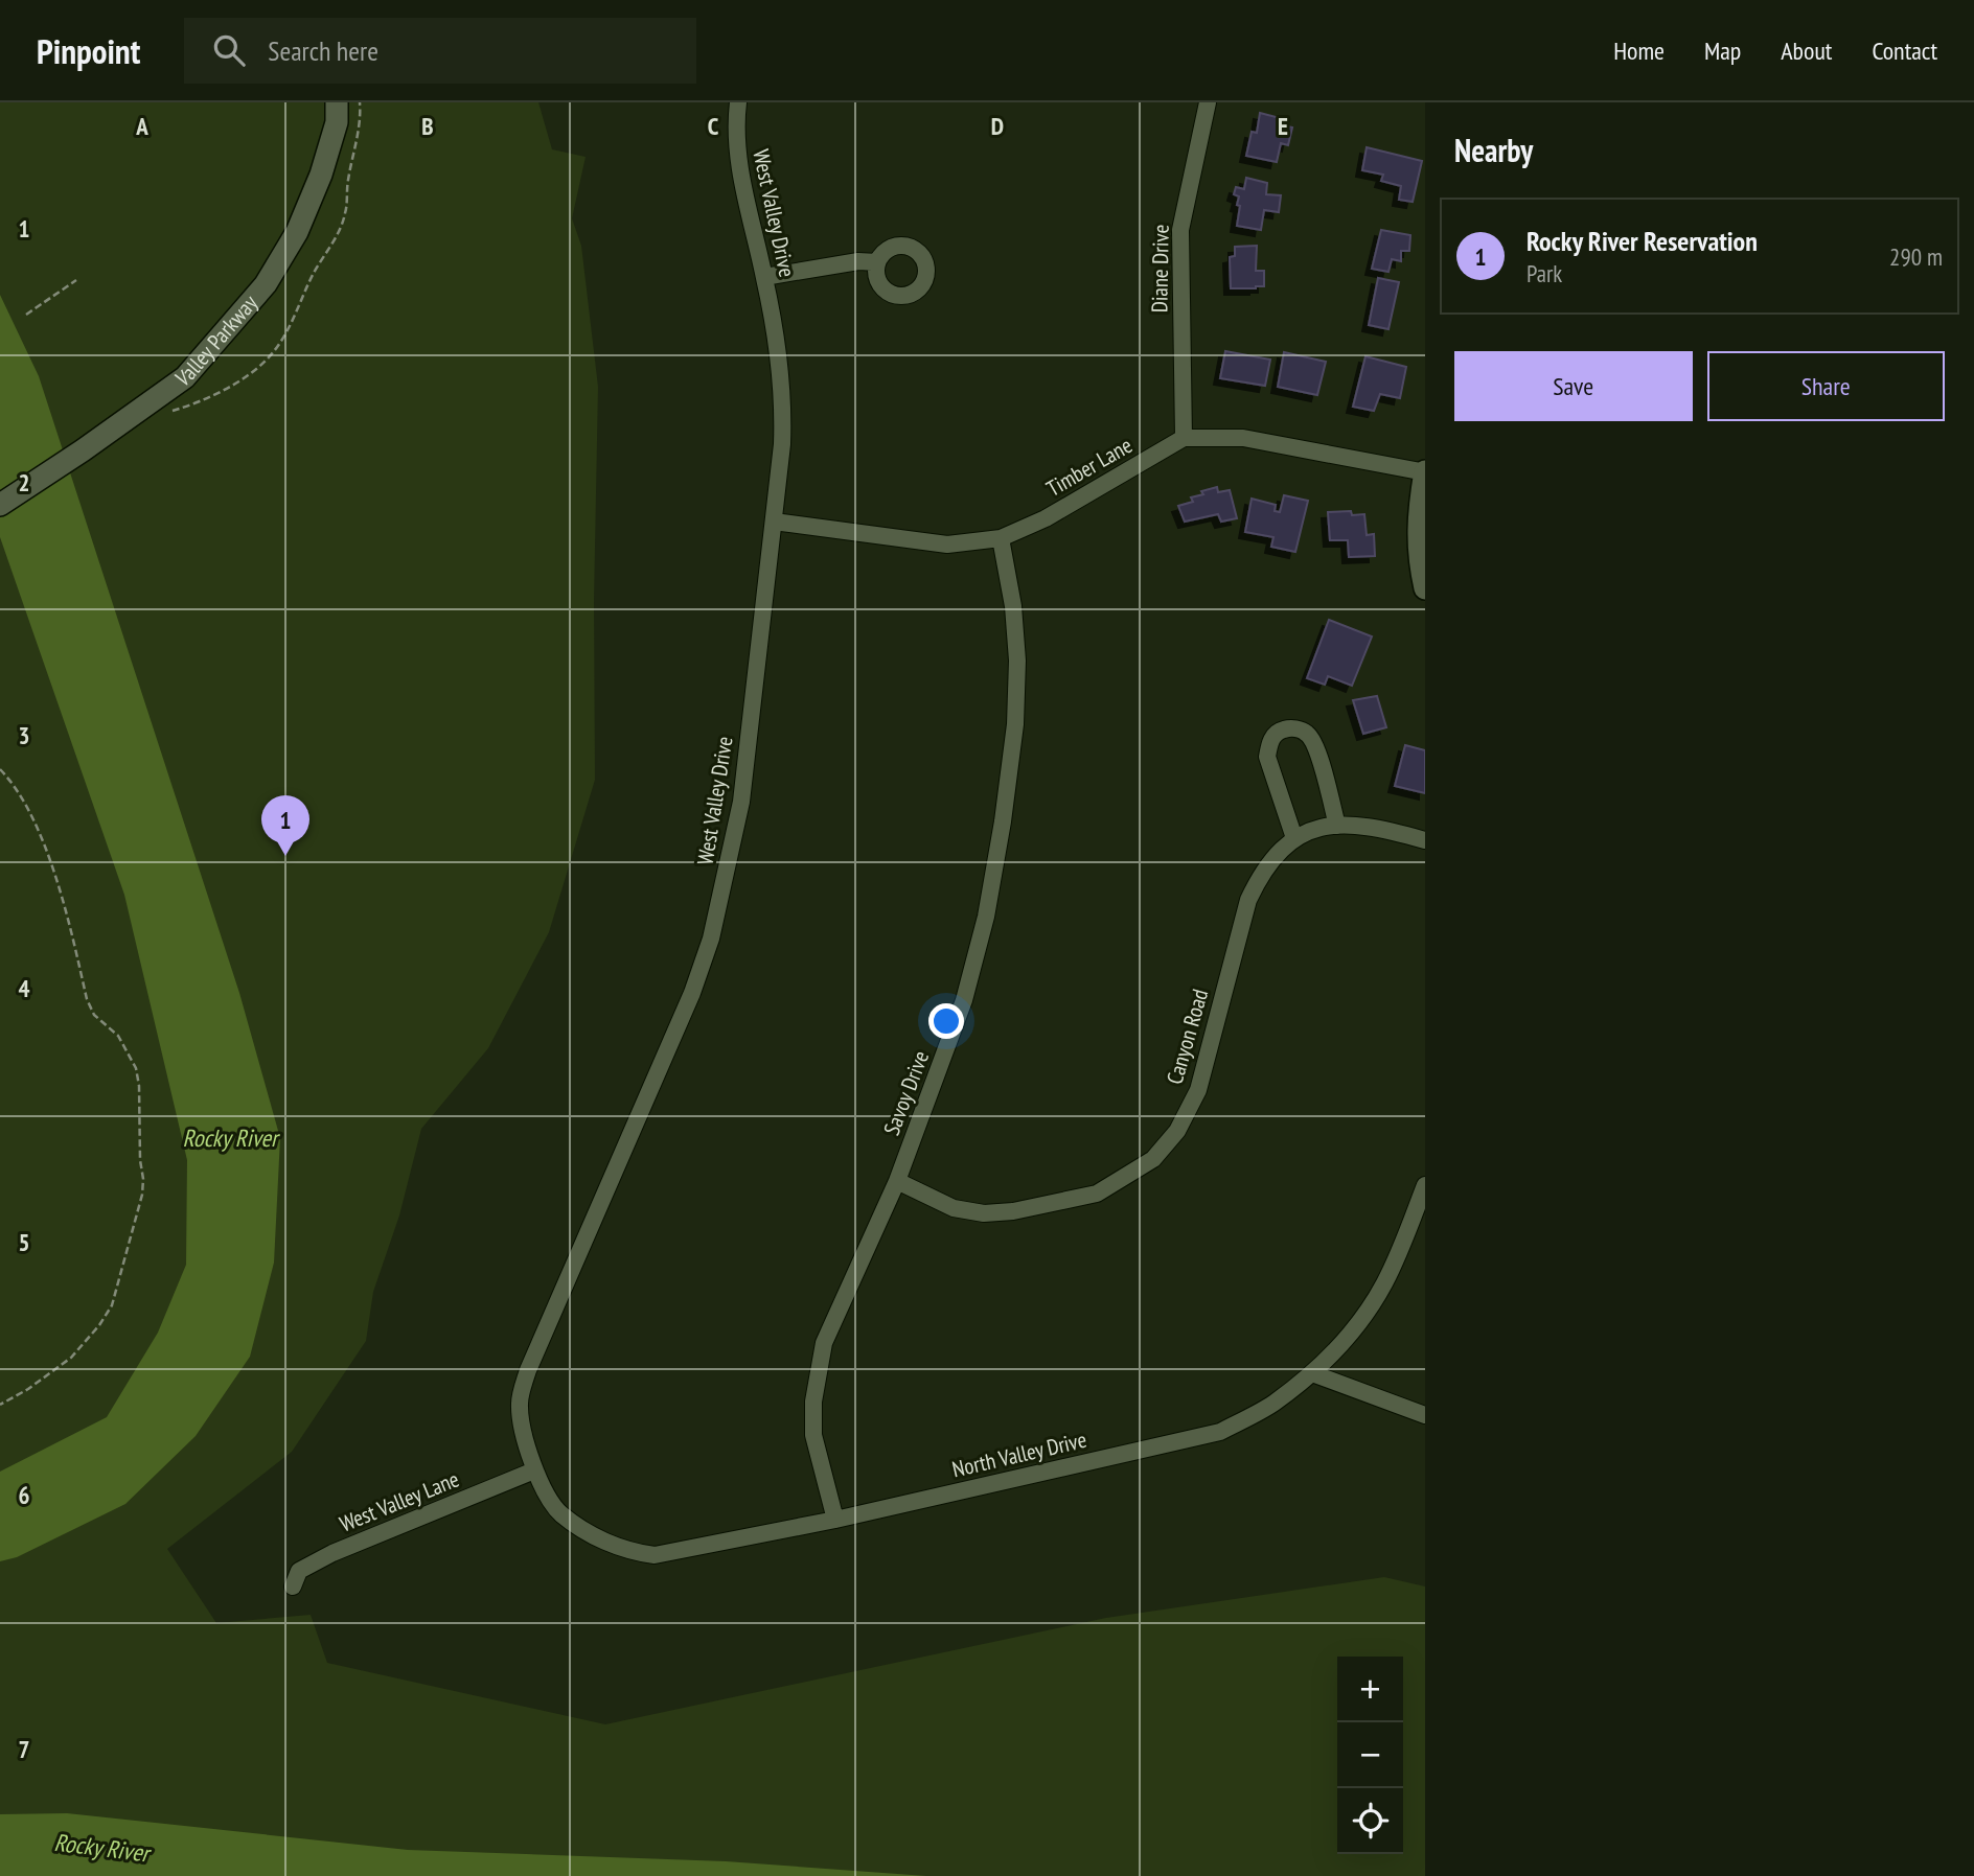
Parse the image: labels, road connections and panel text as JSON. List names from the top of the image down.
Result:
{
  "streets": {
    "street": [
      "West Valley Drive",
      "Diane Drive",
      "Valley Parkway",
      "Timber Lane",
      "Canyon Road",
      "Savoy Drive",
      "North Valley Drive",
      "West Valley Lane"
    ]
  },
  "crossings": [
    ["West Valley Drive", "Timber Lane"],
    ["West Valley Drive", "North Valley Drive"],
    ["West Valley Drive", "West Valley Lane"],
    ["Diane Drive", "Timber Lane"],
    ["Timber Lane", "Savoy Drive"],
    ["Canyon Road", "Savoy Drive"],
    ["Savoy Drive", "North Valley Drive"],
    ["North Valley Drive", "West Valley Lane"]
  ],
  "water": ["Rocky River"],
  "page": {
    "header": "Pinpoint",
    "search": "Search here",
    "nav": [
      "Home",
      "Map",
      "About",
      "Contact"
    ],
    "heading": "Nearby",
    "list": [
      {
        "mark": "1",
        "name": "Rocky River Reservation",
        "note": "Park",
        "value": "290 m"
      }
    ],
    "buttons": ["Save", "Share"],
    "pins": "1",
    "map_buttons": ["+", "−"]
  },
  "grid": {
    "columns": [
      "A",
      "B",
      "C",
      "D",
      "E"
    ],
    "rows": [
      "1",
      "2",
      "3",
      "4",
      "5",
      "6",
      "7"
    ]
  }
}
